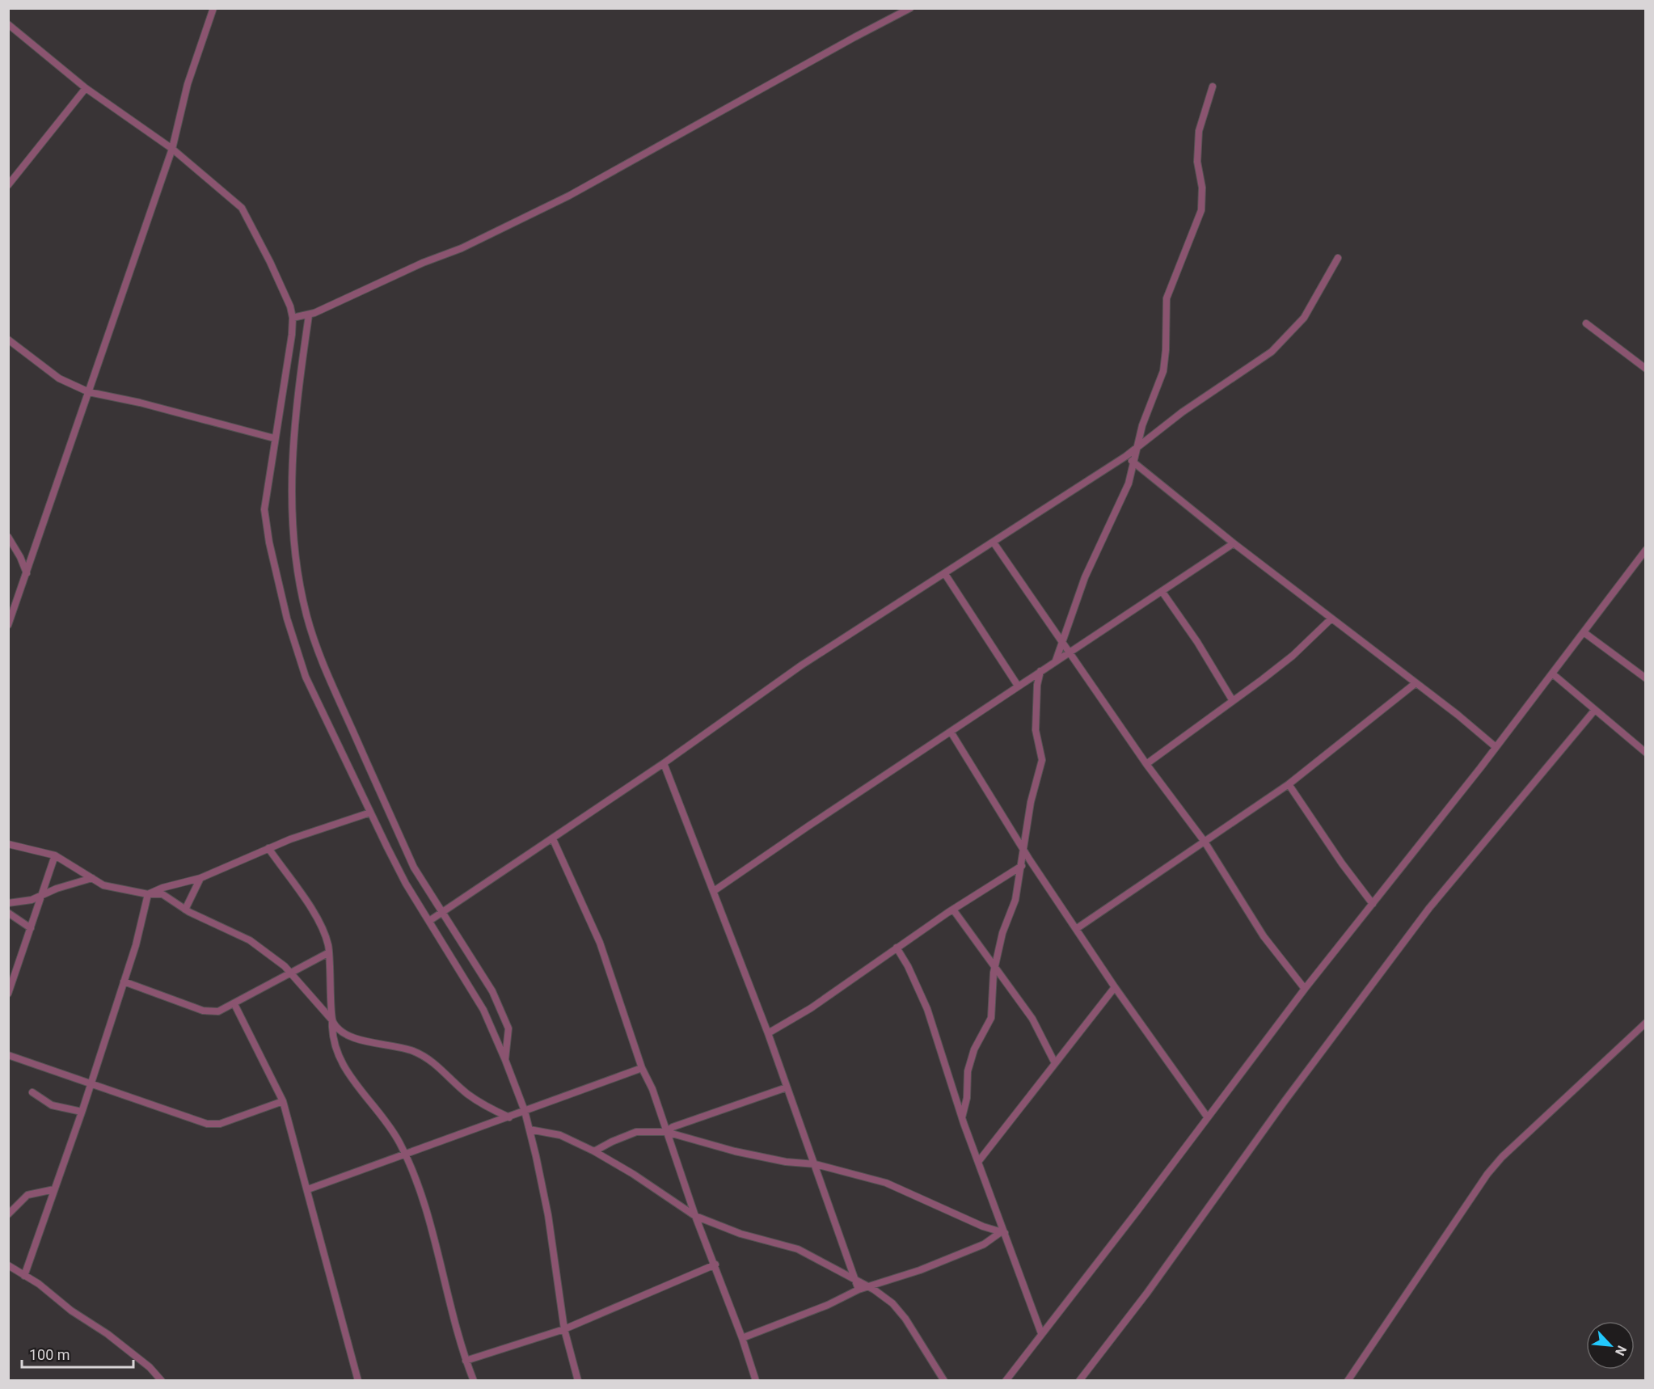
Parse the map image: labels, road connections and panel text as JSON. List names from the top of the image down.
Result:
{
  "scale_bar": "100 m",
  "north": "bottom right"
}
